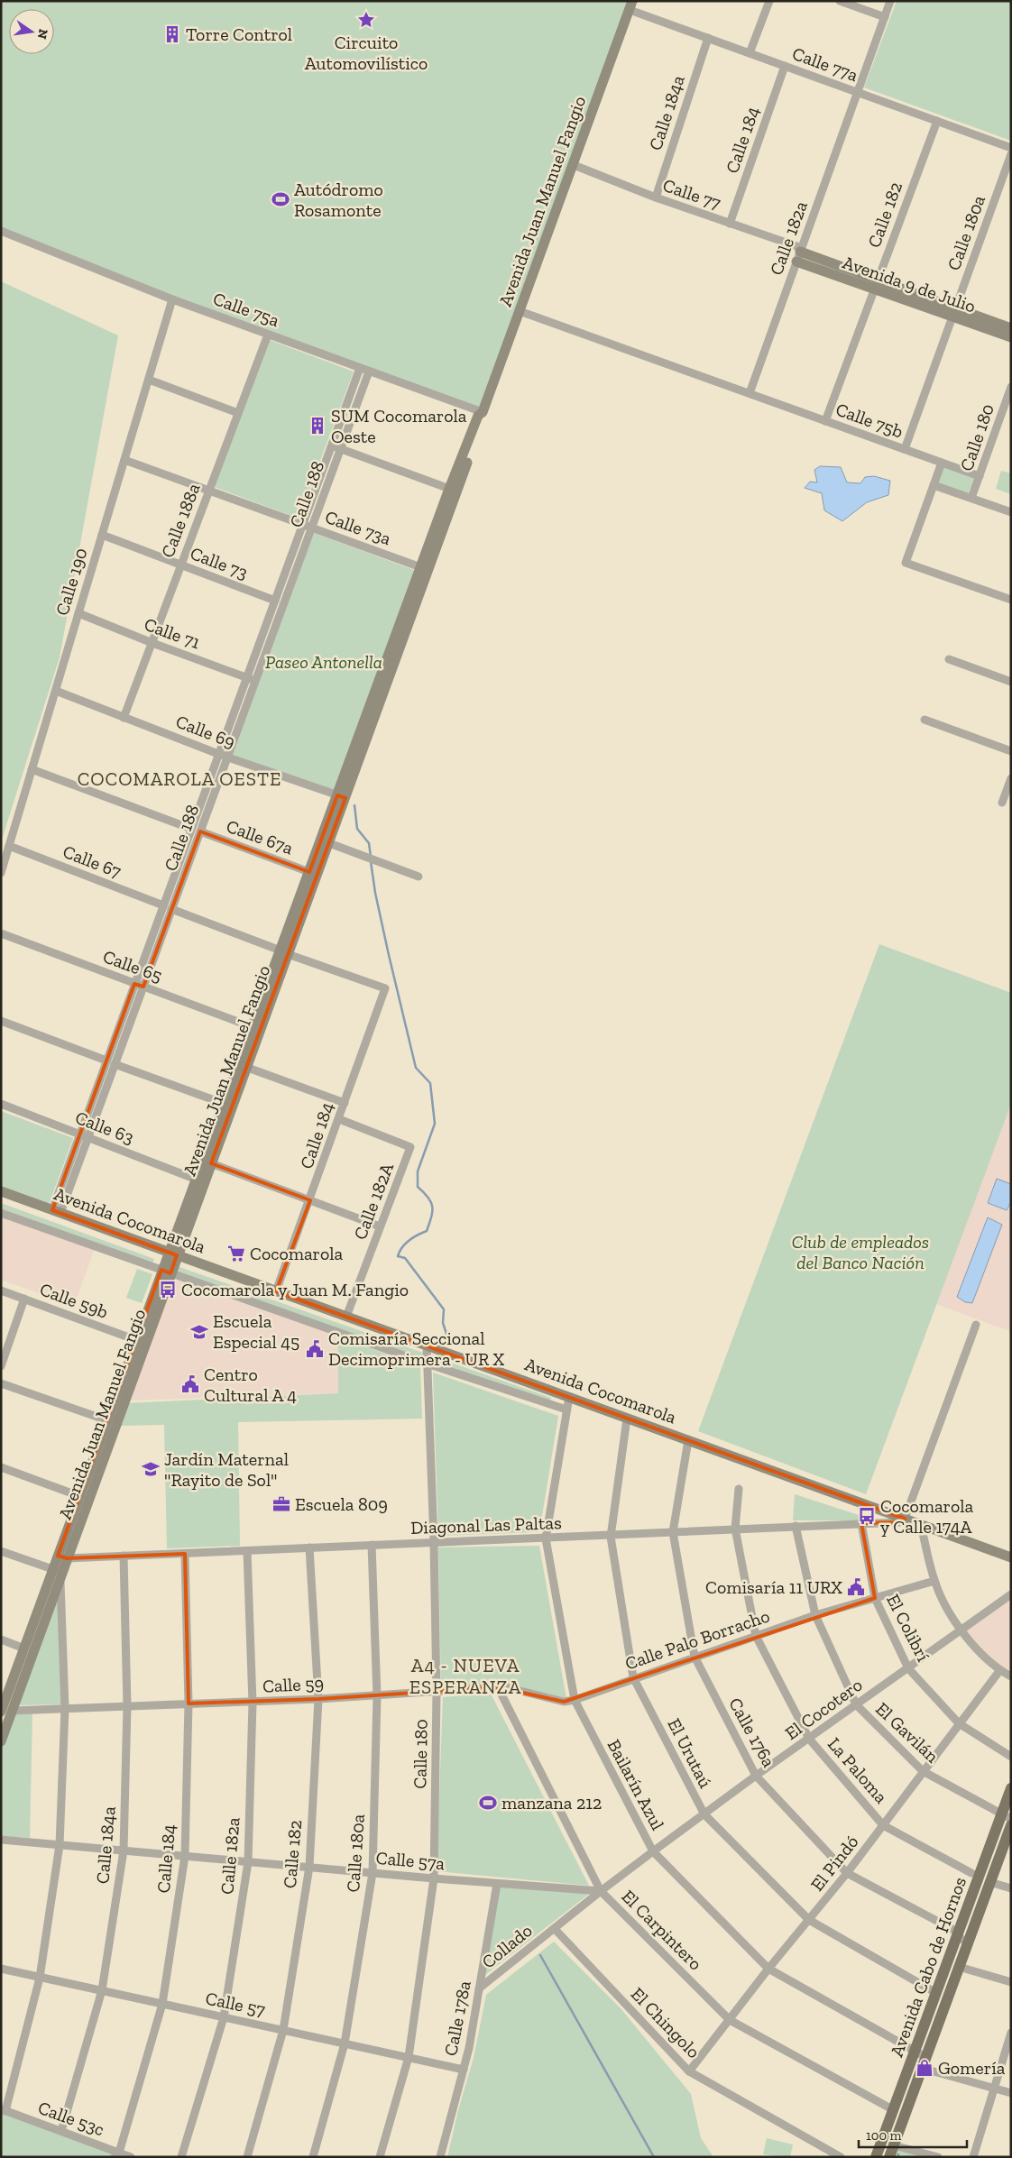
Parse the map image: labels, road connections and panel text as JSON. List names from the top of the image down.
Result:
{
  "streets": {
    "main road": [
      "Avenida Juan Manuel Fangio",
      "Avenida 9 de Julio",
      "Avenida Cocomarola",
      "Avenida Cabo de Hornos"
    ],
    "street": [
      "Calle 77a",
      "Calle 184a",
      "Calle 184",
      "Calle 77",
      "Calle 182",
      "Calle 180a",
      "Calle 182a",
      "Calle 75a",
      "Calle 75b",
      "Calle 180",
      "Calle 188",
      "Calle 188a",
      "Calle 73a",
      "Calle 73",
      "Calle 190",
      "Calle 71",
      "Calle 69",
      "Calle 67a",
      "Calle 67",
      "Calle 65",
      "Calle 63",
      "Calle 182A",
      "Calle 59b",
      "Diagonal Las Paltas",
      "El Colibrí",
      "Calle Palo Borracho",
      "Calle 59",
      "El Cocotero",
      "Calle 176a",
      "El Gavilán",
      "El Urutaú",
      "La Paloma",
      "Bailarín Azul",
      "Calle 57a",
      "El Pindó",
      "El Carpintero",
      "Collado",
      "Calle 57",
      "Calle 178a",
      "El Chingolo",
      "Calle 53c"
    ]
  },
  "crossings": [
    ["Calle 77a", "Calle 184a"],
    ["Calle 77a", "Calle 184"],
    ["Calle 77a", "Avenida Juan Manuel Fangio"],
    ["Calle 77a", "Calle 182"],
    ["Calle 77a", "Calle 182a"],
    ["Calle 184a", "Calle 77"],
    ["Calle 184a", "Diagonal Las Paltas"],
    ["Calle 184a", "Calle 59"],
    ["Calle 184a", "Calle 57a"],
    ["Calle 184a", "Calle 57"],
    ["Calle 184a", "Calle 53c"],
    ["Calle 184", "Calle 77"],
    ["Calle 184", "Avenida Juan Manuel Fangio"],
    ["Calle 184", "Calle 182A"],
    ["Calle 184", "Avenida Cocomarola"],
    ["Calle 184", "Diagonal Las Paltas"],
    ["Calle 184", "Calle 59"],
    ["Calle 184", "Calle 57a"],
    ["Calle 184", "Calle 57"],
    ["Calle 184", "Calle 53c"],
    ["Calle 77", "Avenida Juan Manuel Fangio"],
    ["Calle 77", "Calle 182a"],
    ["Calle 77", "Avenida 9 de Julio"],
    ["Avenida Juan Manuel Fangio", "Calle 75a"],
    ["Avenida Juan Manuel Fangio", "Calle 75b"],
    ["Avenida Juan Manuel Fangio", "Calle 73a"],
    ["Avenida Juan Manuel Fangio", "Calle 69"],
    ["Avenida Juan Manuel Fangio", "Calle 67a"],
    ["Avenida Juan Manuel Fangio", "Calle 65"],
    ["Avenida Juan Manuel Fangio", "Calle 63"],
    ["Avenida Juan Manuel Fangio", "Avenida Cocomarola"],
    ["Avenida Juan Manuel Fangio", "Calle 59b"],
    ["Avenida Juan Manuel Fangio", "Diagonal Las Paltas"],
    ["Avenida Juan Manuel Fangio", "Calle 59"],
    ["Calle 182", "Avenida 9 de Julio"],
    ["Calle 182", "Calle 75b"],
    ["Calle 182", "Diagonal Las Paltas"],
    ["Calle 182", "Calle 59"],
    ["Calle 182", "Calle 57a"],
    ["Calle 182", "Calle 57"],
    ["Calle 180a", "Avenida 9 de Julio"],
    ["Calle 180a", "Calle 75b"],
    ["Calle 180a", "Diagonal Las Paltas"],
    ["Calle 180a", "Calle 59"],
    ["Calle 180a", "Calle 57a"],
    ["Calle 180a", "Calle 57"],
    ["Calle 182a", "Avenida 9 de Julio"],
    ["Calle 182a", "Calle 75b"],
    ["Calle 182a", "Diagonal Las Paltas"],
    ["Calle 182a", "Calle 59"],
    ["Calle 182a", "Calle 57a"],
    ["Calle 182a", "Calle 57"],
    ["Calle 75a", "Calle 188"],
    ["Calle 75a", "Calle 188a"],
    ["Calle 75a", "Calle 190"],
    ["Calle 75b", "Calle 180"],
    ["Calle 180", "Avenida Cocomarola"],
    ["Calle 180", "Diagonal Las Paltas"],
    ["Calle 180", "Calle 59"],
    ["Calle 180", "Calle 57a"],
    ["Calle 180", "Calle 57"],
    ["Calle 188", "Calle 73a"],
    ["Calle 188", "Calle 73"],
    ["Calle 188", "Calle 71"],
    ["Calle 188", "Calle 69"],
    ["Calle 188", "Calle 67a"],
    ["Calle 188", "Calle 67"],
    ["Calle 188", "Calle 65"],
    ["Calle 188", "Calle 63"],
    ["Calle 188", "Avenida Cocomarola"],
    ["Calle 188a", "Calle 73a"],
    ["Calle 188a", "Calle 73"],
    ["Calle 188a", "Calle 71"],
    ["Calle 188a", "Calle 69"],
    ["Calle 73a", "Calle 190"],
    ["Calle 73", "Calle 190"],
    ["Calle 190", "Calle 71"],
    ["Calle 190", "Calle 69"],
    ["Calle 190", "Calle 67"],
    ["Calle 182A", "Avenida Cocomarola"],
    ["Avenida Cocomarola", "Diagonal Las Paltas"],
    ["Avenida Cocomarola", "Calle 176a"],
    ["Avenida Cocomarola", "El Urutaú"],
    ["Avenida Cocomarola", "Bailarín Azul"],
    ["Diagonal Las Paltas", "El Colibrí"],
    ["Diagonal Las Paltas", "Calle 176a"],
    ["Diagonal Las Paltas", "El Gavilán"],
    ["Diagonal Las Paltas", "El Urutaú"],
    ["Diagonal Las Paltas", "La Paloma"],
    ["Diagonal Las Paltas", "Bailarín Azul"],
    ["El Colibrí", "Calle Palo Borracho"],
    ["El Colibrí", "El Cocotero"],
    ["El Colibrí", "El Pindó"],
    ["Calle Palo Borracho", "Calle 59"],
    ["Calle Palo Borracho", "Calle 176a"],
    ["Calle Palo Borracho", "El Gavilán"],
    ["Calle Palo Borracho", "El Urutaú"],
    ["Calle Palo Borracho", "La Paloma"],
    ["Calle Palo Borracho", "Bailarín Azul"],
    ["Calle 59", "Bailarín Azul"],
    ["Calle 59", "El Carpintero"],
    ["El Cocotero", "Calle 176a"],
    ["El Cocotero", "El Gavilán"],
    ["El Cocotero", "El Urutaú"],
    ["El Cocotero", "La Paloma"],
    ["El Cocotero", "Bailarín Azul"],
    ["El Cocotero", "Calle 57a"],
    ["El Cocotero", "El Carpintero"],
    ["El Cocotero", "Collado"],
    ["El Cocotero", "El Chingolo"],
    ["Calle 176a", "El Pindó"],
    ["Calle 176a", "Avenida Cabo de Hornos"],
    ["El Gavilán", "El Pindó"],
    ["El Gavilán", "Avenida Cabo de Hornos"],
    ["El Urutaú", "El Pindó"],
    ["El Urutaú", "Avenida Cabo de Hornos"],
    ["La Paloma", "El Pindó"],
    ["Bailarín Azul", "El Pindó"],
    ["Bailarín Azul", "Avenida Cabo de Hornos"],
    ["Calle 57a", "El Carpintero"],
    ["Calle 57a", "Calle 178a"],
    ["El Pindó", "El Carpintero"],
    ["El Pindó", "El Chingolo"],
    ["El Carpintero", "Avenida Cabo de Hornos"],
    ["Collado", "Calle 178a"],
    ["Collado", "El Chingolo"],
    ["Calle 57", "Calle 178a"]
  ],
  "districts": ["COCOMAROLA OESTE", "A4 - NUEVA ESPERANZA"],
  "parks": ["Paseo Antonella", "Club de empleados del Banco Nación"],
  "places": {
    "place": ["Circuito Automovilístico"],
    "building": ["Torre Control", "SUM Cocomarola Oeste"],
    "sports": ["Autódromo Rosamonte", "manzana 212"],
    "supermarket": ["Cocomarola"],
    "bus stop": ["Cocomarola y Juan M. Fangio", "Cocomarola y Calle 174A"],
    "school or university": ["Escuela Especial 45", "Jardín Maternal \"Rayito de Sol\""],
    "public building": ["Comisaría Seccional Decimoprimera - UR X", "Centro Cultural A 4", "Comisaría 11 URX"],
    "office": ["Escuela 809"],
    "shop": ["Gomería"]
  },
  "scale_bar": "100 m",
  "north": "right"
}
